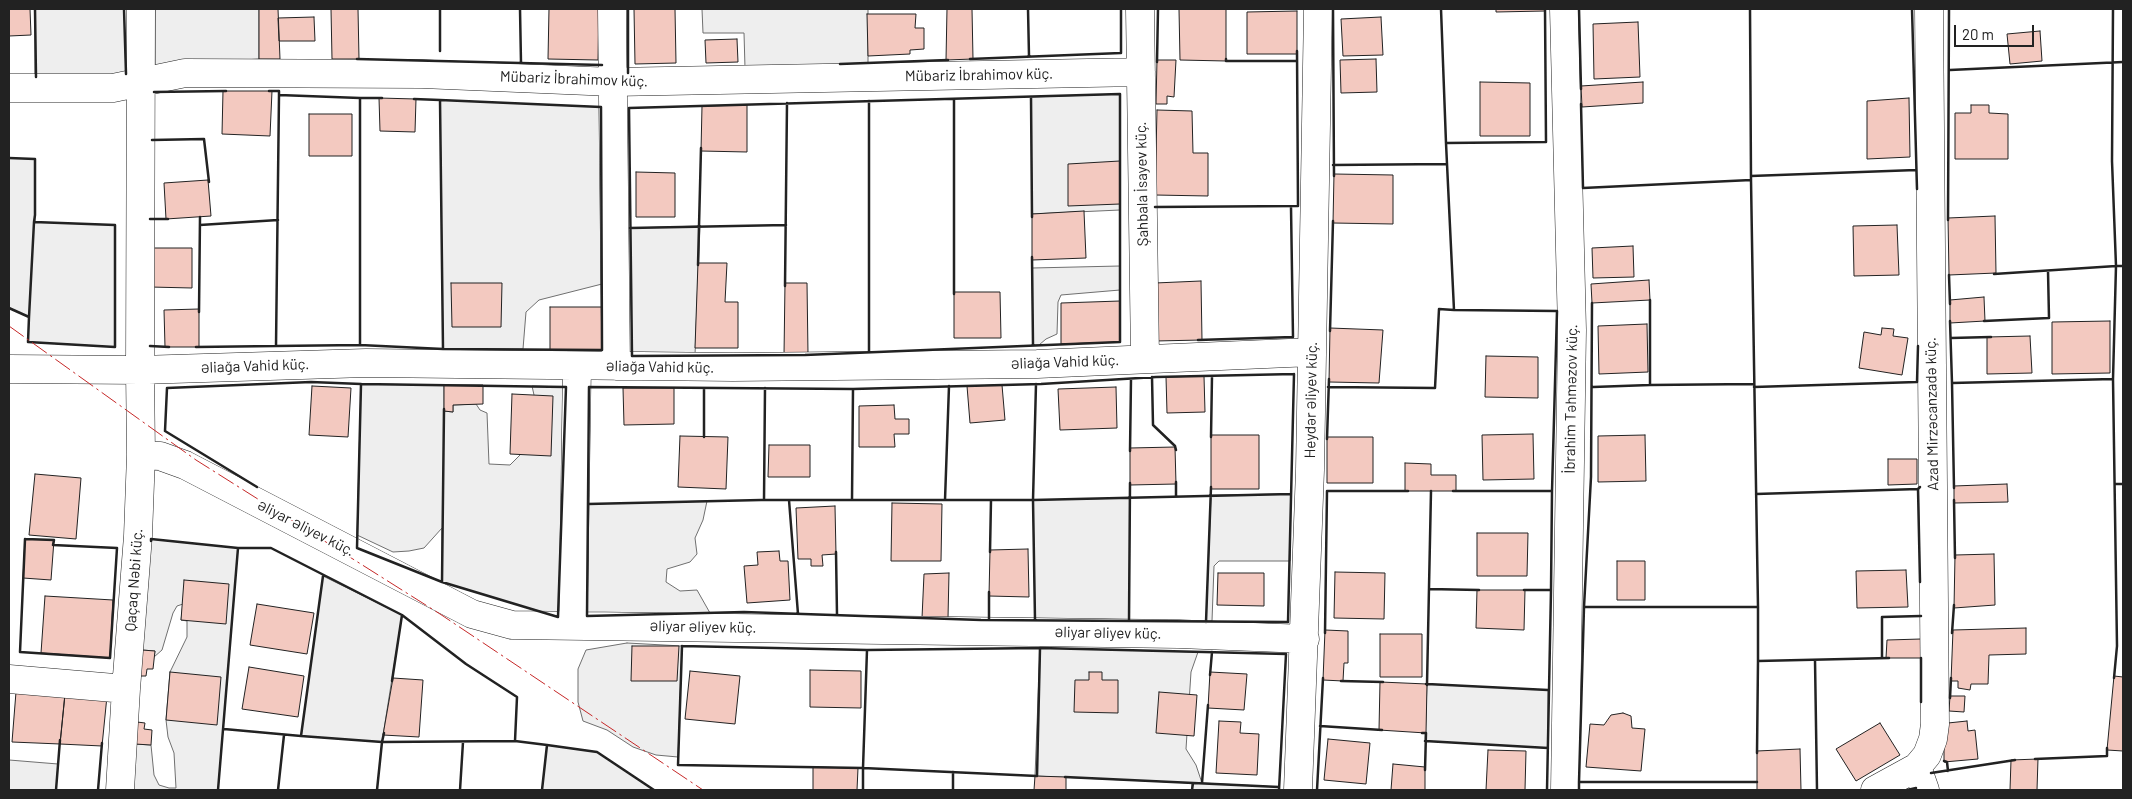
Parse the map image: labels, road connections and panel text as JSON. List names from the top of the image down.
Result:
{
  "streets": {
    "street": [
      "Mübariz İbrahimov küç.",
      "Şahbala İsayev küç.",
      "Əliağa Vahid küç.",
      "İbrahim Təhməzov küç.",
      "Heydər Əliyev küç.",
      "Azad Mirzəcanzadə küç.",
      "Əliyar Əliyev küç.",
      "Qaçaq Nəbi küç."
    ]
  },
  "crossings": [
    ["Mübariz İbrahimov küç.", "Şahbala İsayev küç."],
    ["Mübariz İbrahimov küç.", "Qaçaq Nəbi küç."],
    ["Şahbala İsayev küç.", "Əliağa Vahid küç."],
    ["Əliağa Vahid küç.", "Heydər Əliyev küç."],
    ["Əliağa Vahid küç.", "Qaçaq Nəbi küç."],
    ["Heydər Əliyev küç.", "Əliyar Əliyev küç."],
    ["Əliyar Əliyev küç.", "Qaçaq Nəbi küç."]
  ],
  "scale_bar": "20 m"
}
